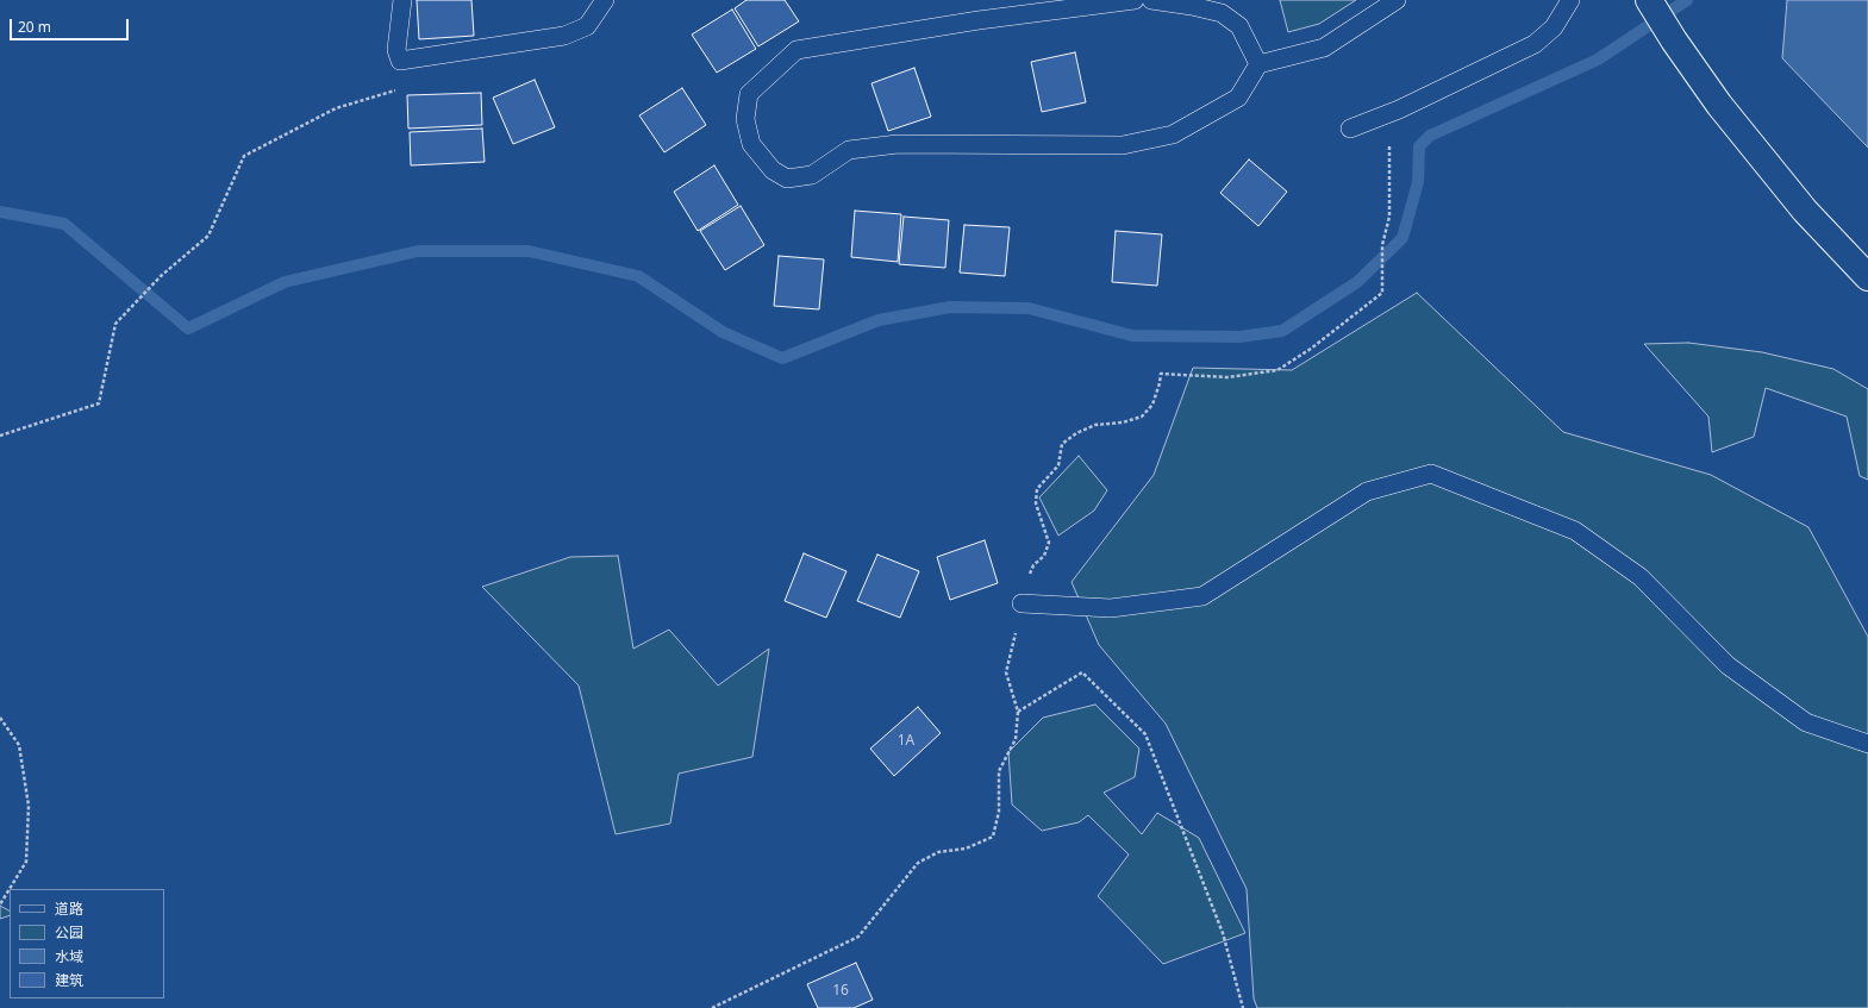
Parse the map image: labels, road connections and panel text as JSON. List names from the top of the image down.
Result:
{
  "house_numbers": ["1A", "16"],
  "legend": [
    "道路",
    "公园",
    "水域",
    "建筑"
  ],
  "scale_bar": "20 m"
}
